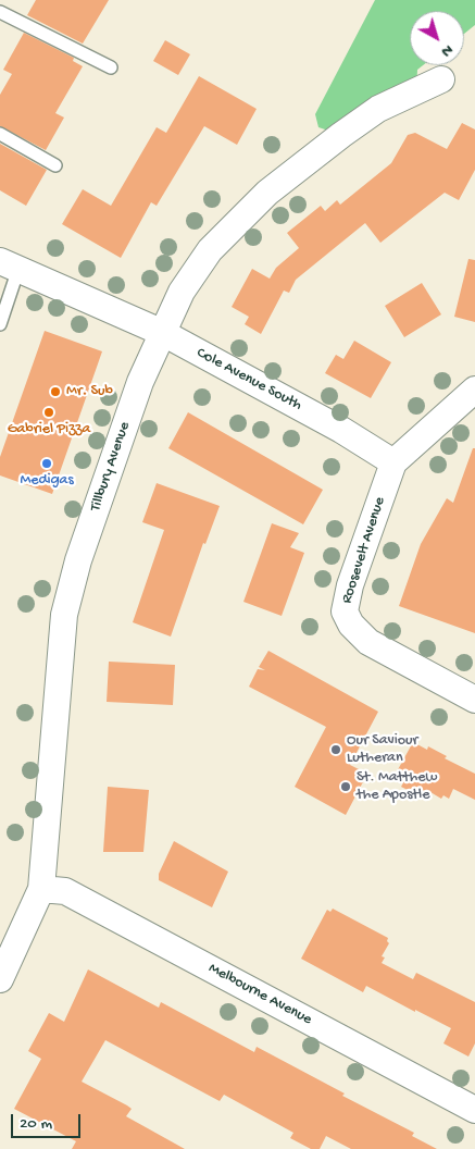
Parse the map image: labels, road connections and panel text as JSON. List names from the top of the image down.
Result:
{
  "streets": {
    "street": [
      "Cole Avenue South",
      "Tillbury Avenue",
      "Roosevelt Avenue",
      "Melbourne Avenue"
    ]
  },
  "crossings": [
    ["Cole Avenue South", "Tillbury Avenue"],
    ["Cole Avenue South", "Roosevelt Avenue"],
    ["Tillbury Avenue", "Melbourne Avenue"]
  ],
  "places": [
    "Mr. Sub",
    "Gabriel Pizza",
    "Medigas",
    "Our Saviour Lutheran",
    "St. Matthew the Apostle"
  ],
  "scale_bar": "20 m",
  "north": "bottom right"
}
